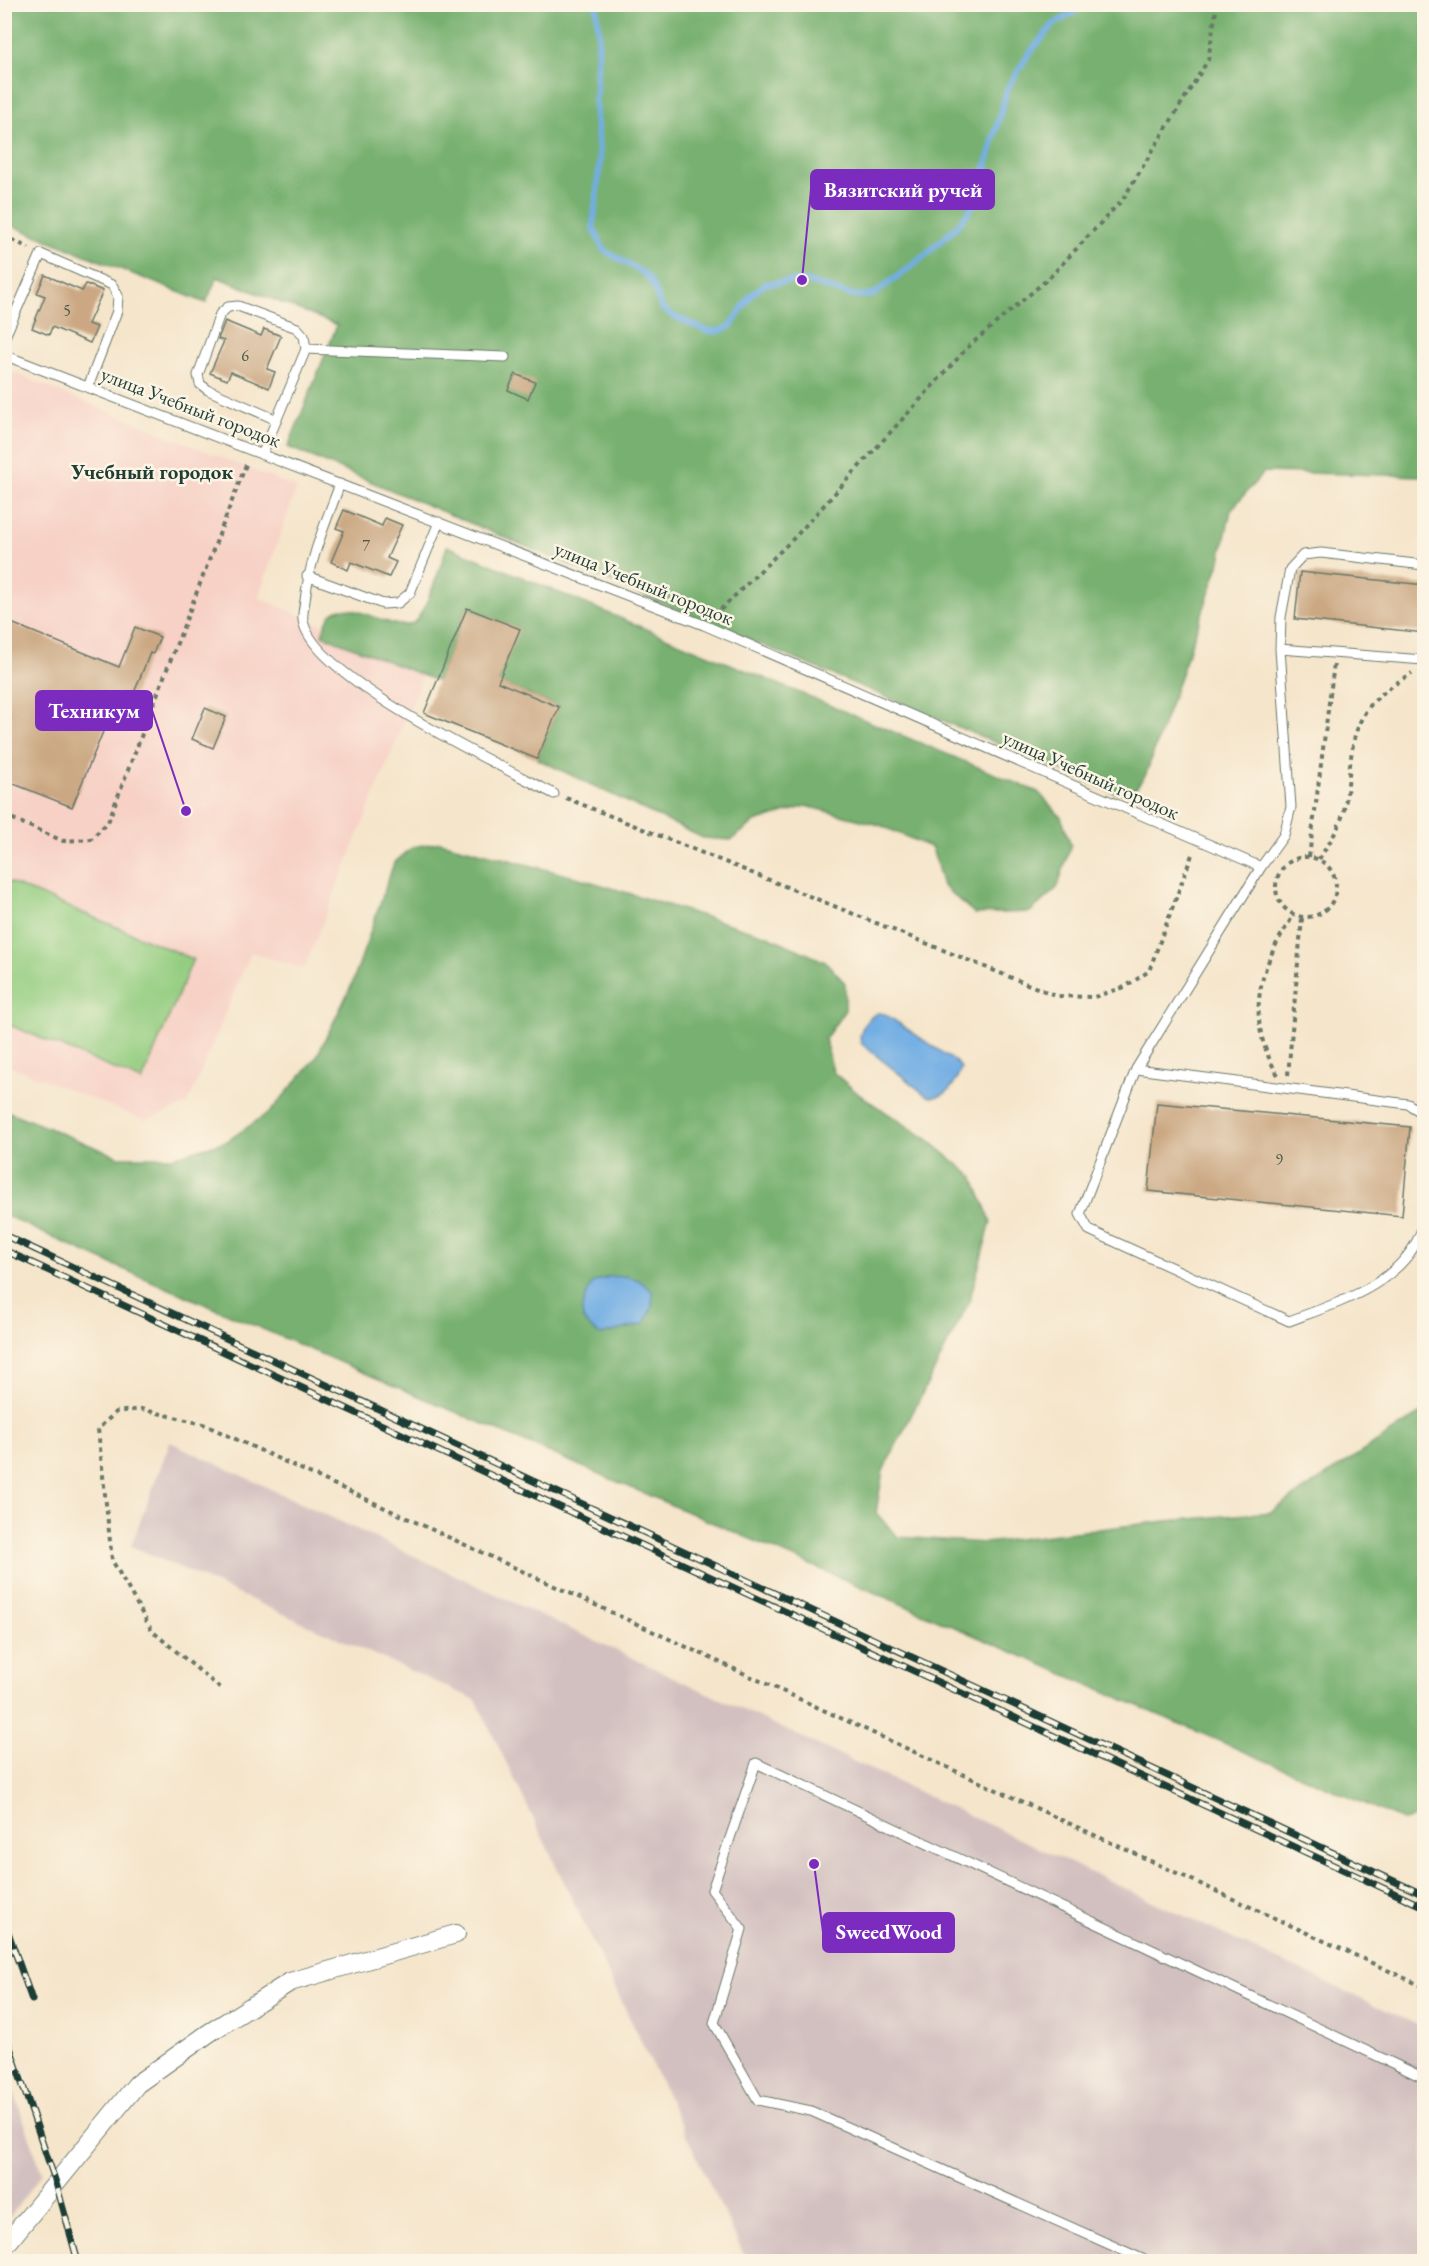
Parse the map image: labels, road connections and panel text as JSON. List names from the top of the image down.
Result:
{
  "streets": {
    "lane": ["улица Учебный городок"]
  },
  "districts": ["Учебный городок"],
  "places": ["Вязитский ручей", "Техникум", "SweedWood"],
  "house_numbers": [
    "5",
    "6",
    "7",
    "9"
  ]
}
